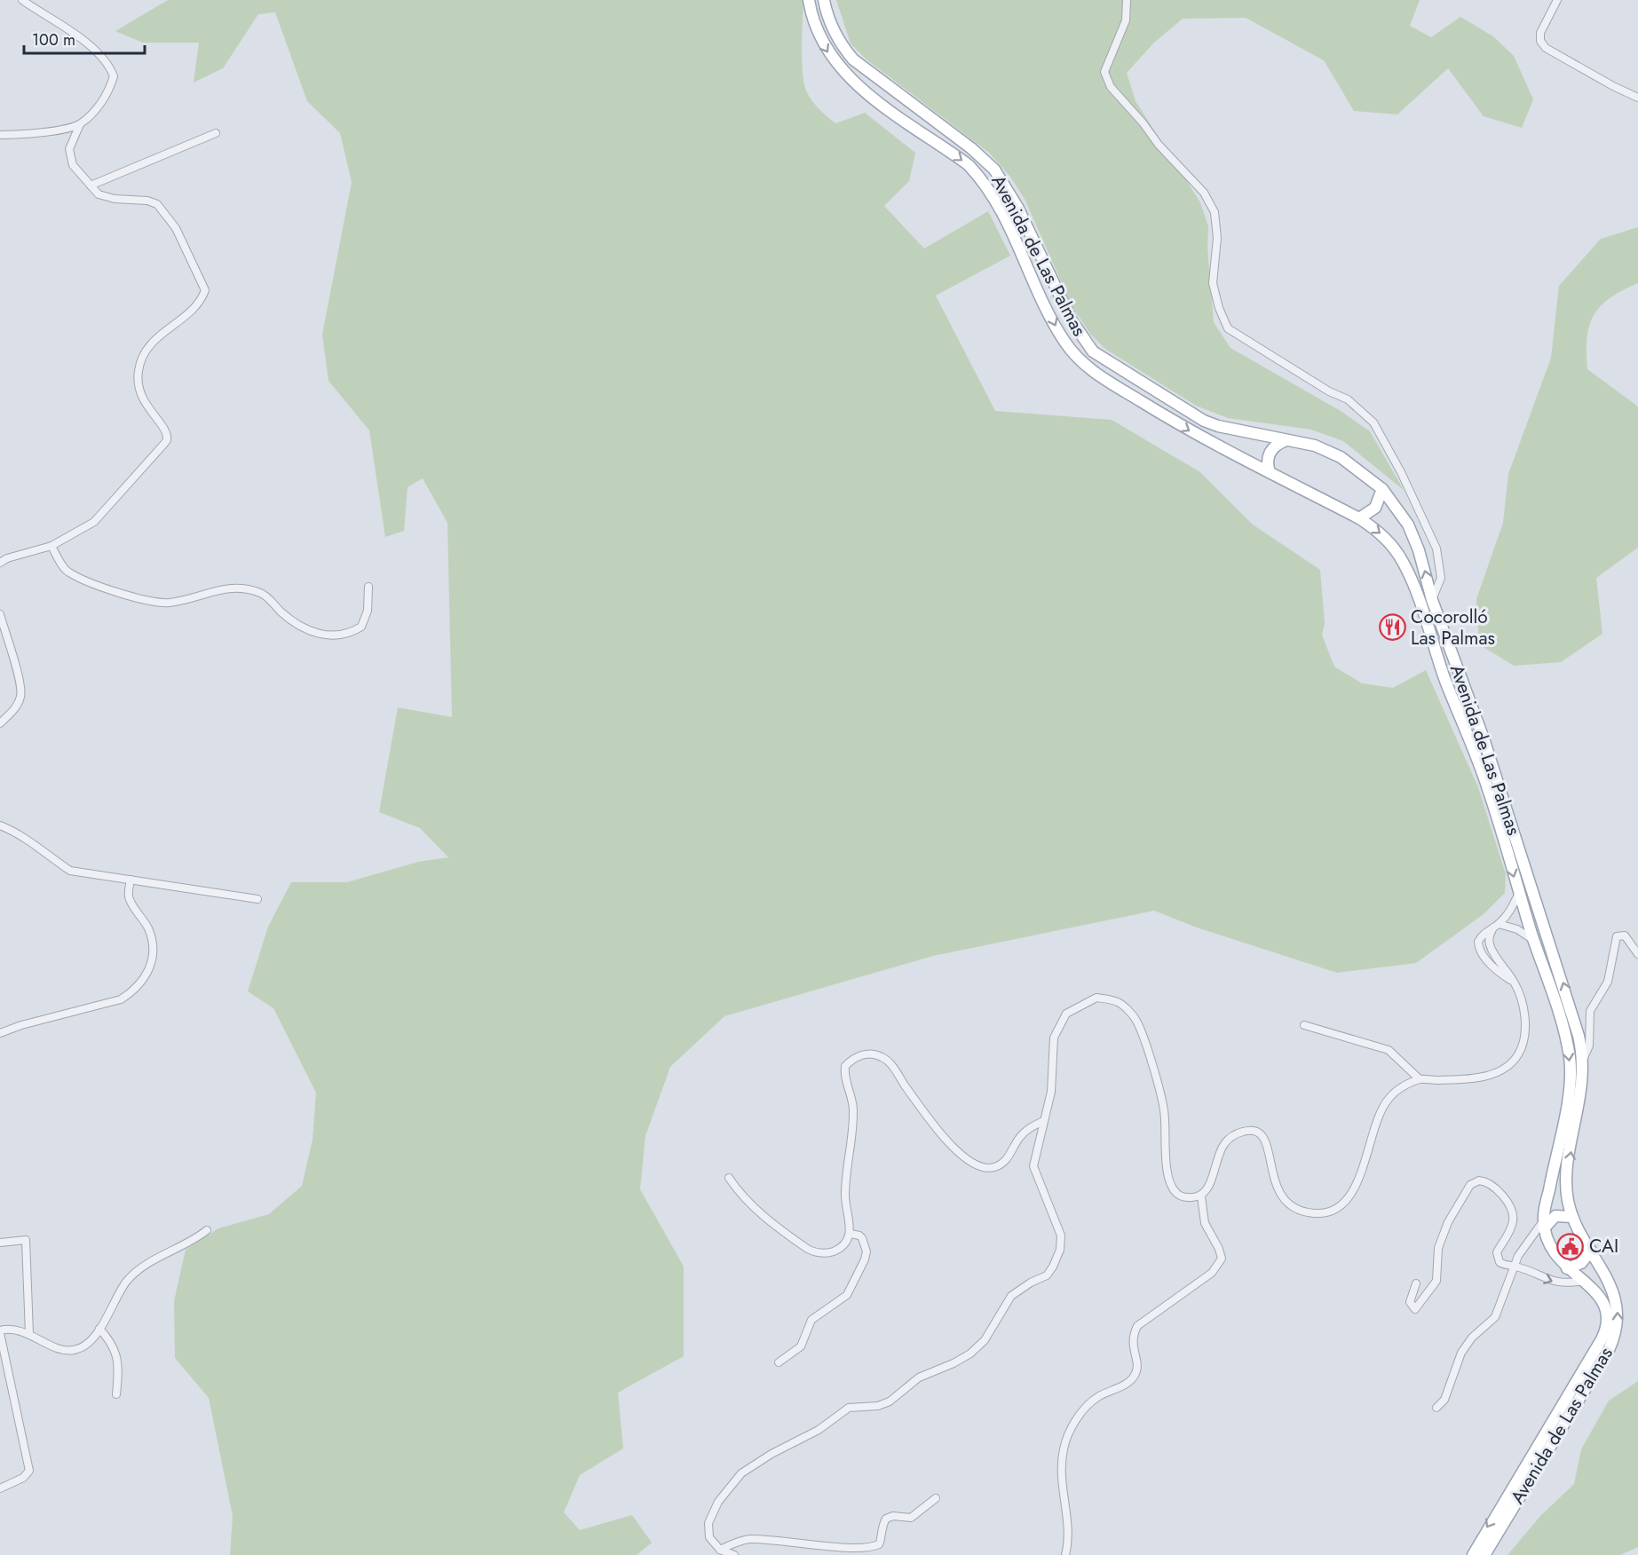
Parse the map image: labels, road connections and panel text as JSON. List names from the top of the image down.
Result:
{
  "streets": {
    "main road": ["Avenida de Las Palmas"]
  },
  "places": {
    "restaurant": ["Cocorolló Las Palmas"],
    "public building": ["CAI"]
  },
  "scale_bar": "100 m"
}
